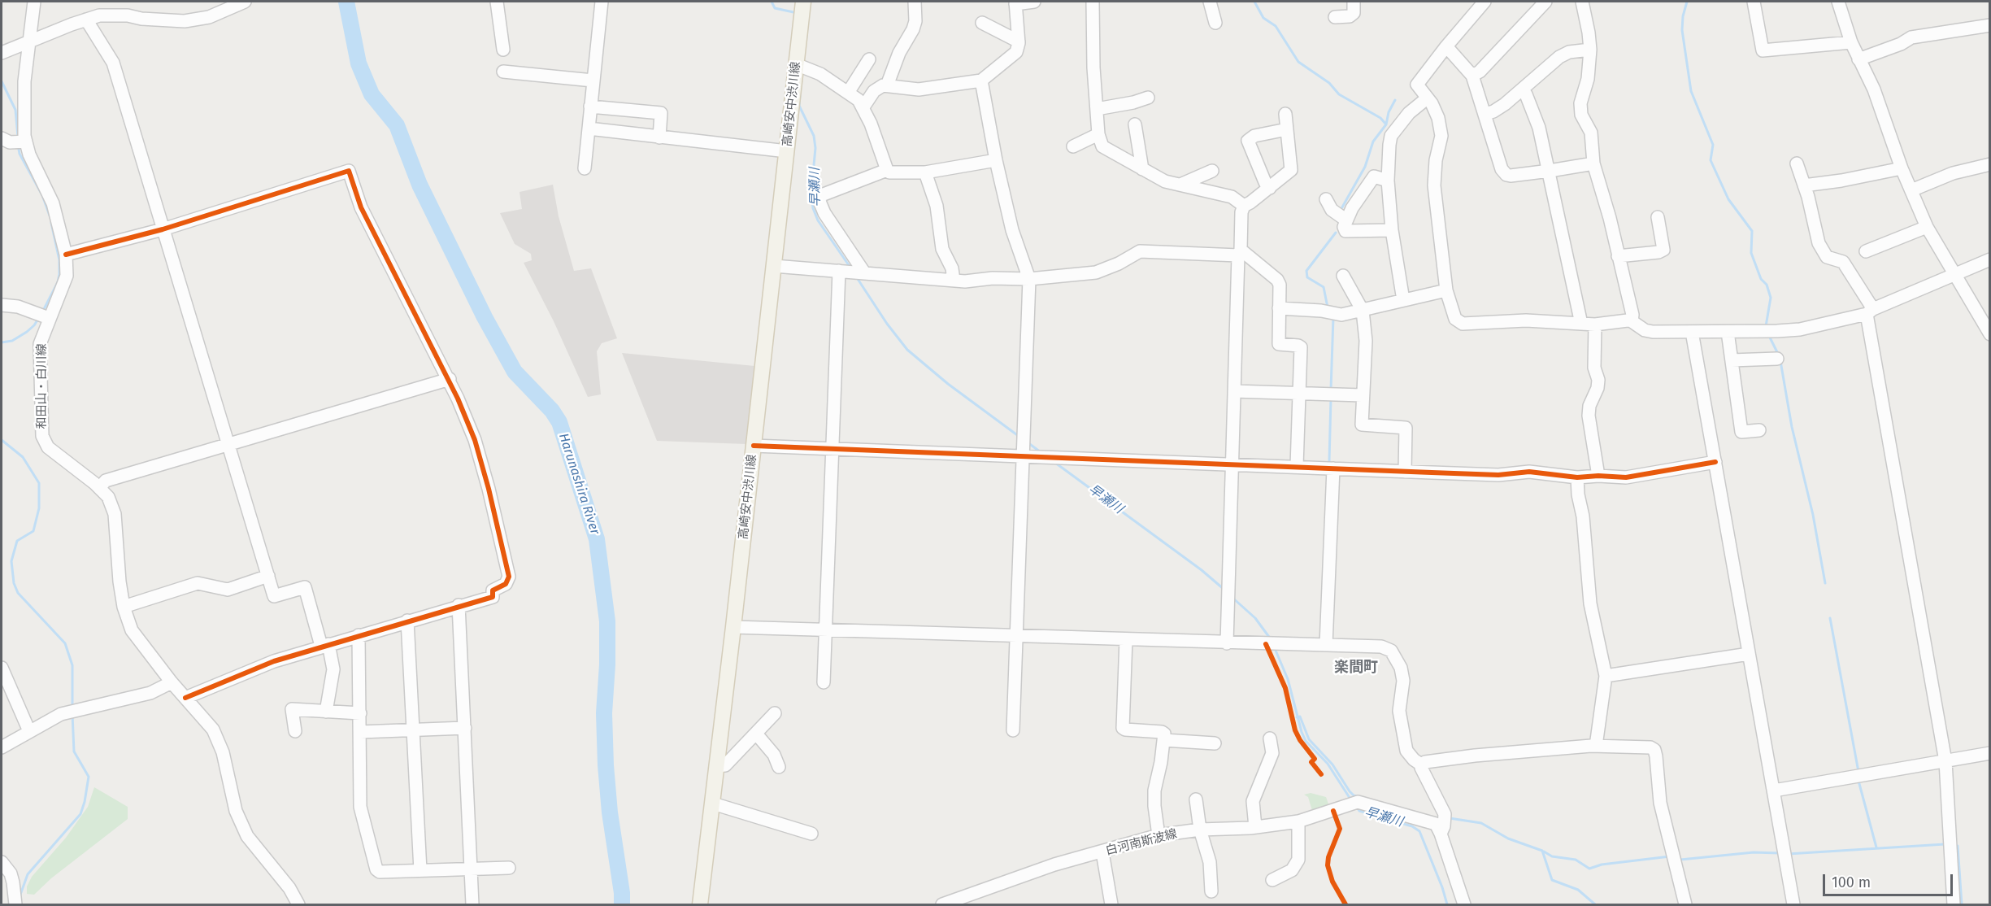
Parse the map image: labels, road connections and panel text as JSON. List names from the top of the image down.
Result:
{
  "streets": {
    "main road": ["高崎安中渋川線"],
    "street": ["和田山・白川線", "白河南斯波線"]
  },
  "districts": ["楽間町"],
  "water": ["早瀬川", "Harunashira River"],
  "scale_bar": "100 m"
}
